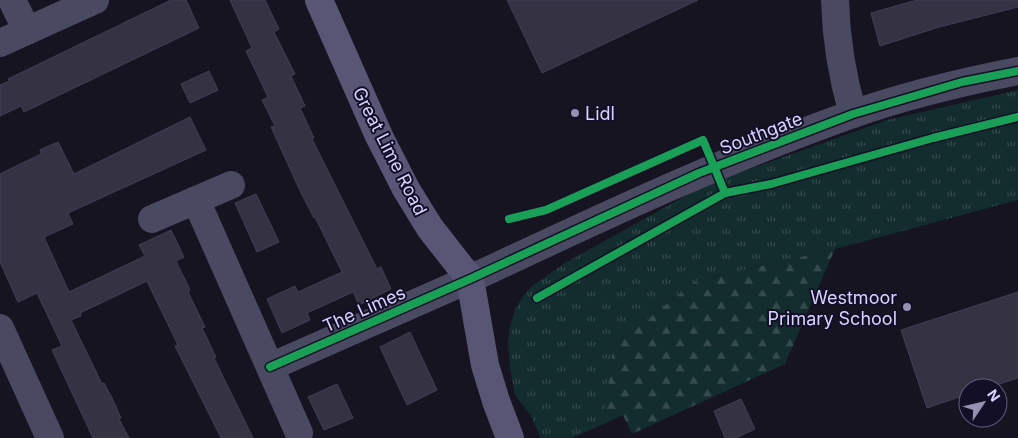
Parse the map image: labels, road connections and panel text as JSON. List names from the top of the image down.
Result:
{
  "streets": {
    "main road": ["Great Lime Road"],
    "street": ["Southgate", "The Limes"]
  },
  "crossings": [
    ["Southgate", "Great Lime Road"],
    ["Southgate", "The Limes"],
    ["Great Lime Road", "The Limes"]
  ],
  "places": ["Lidl", "Westmoor Primary School"],
  "north": "top right"
}
